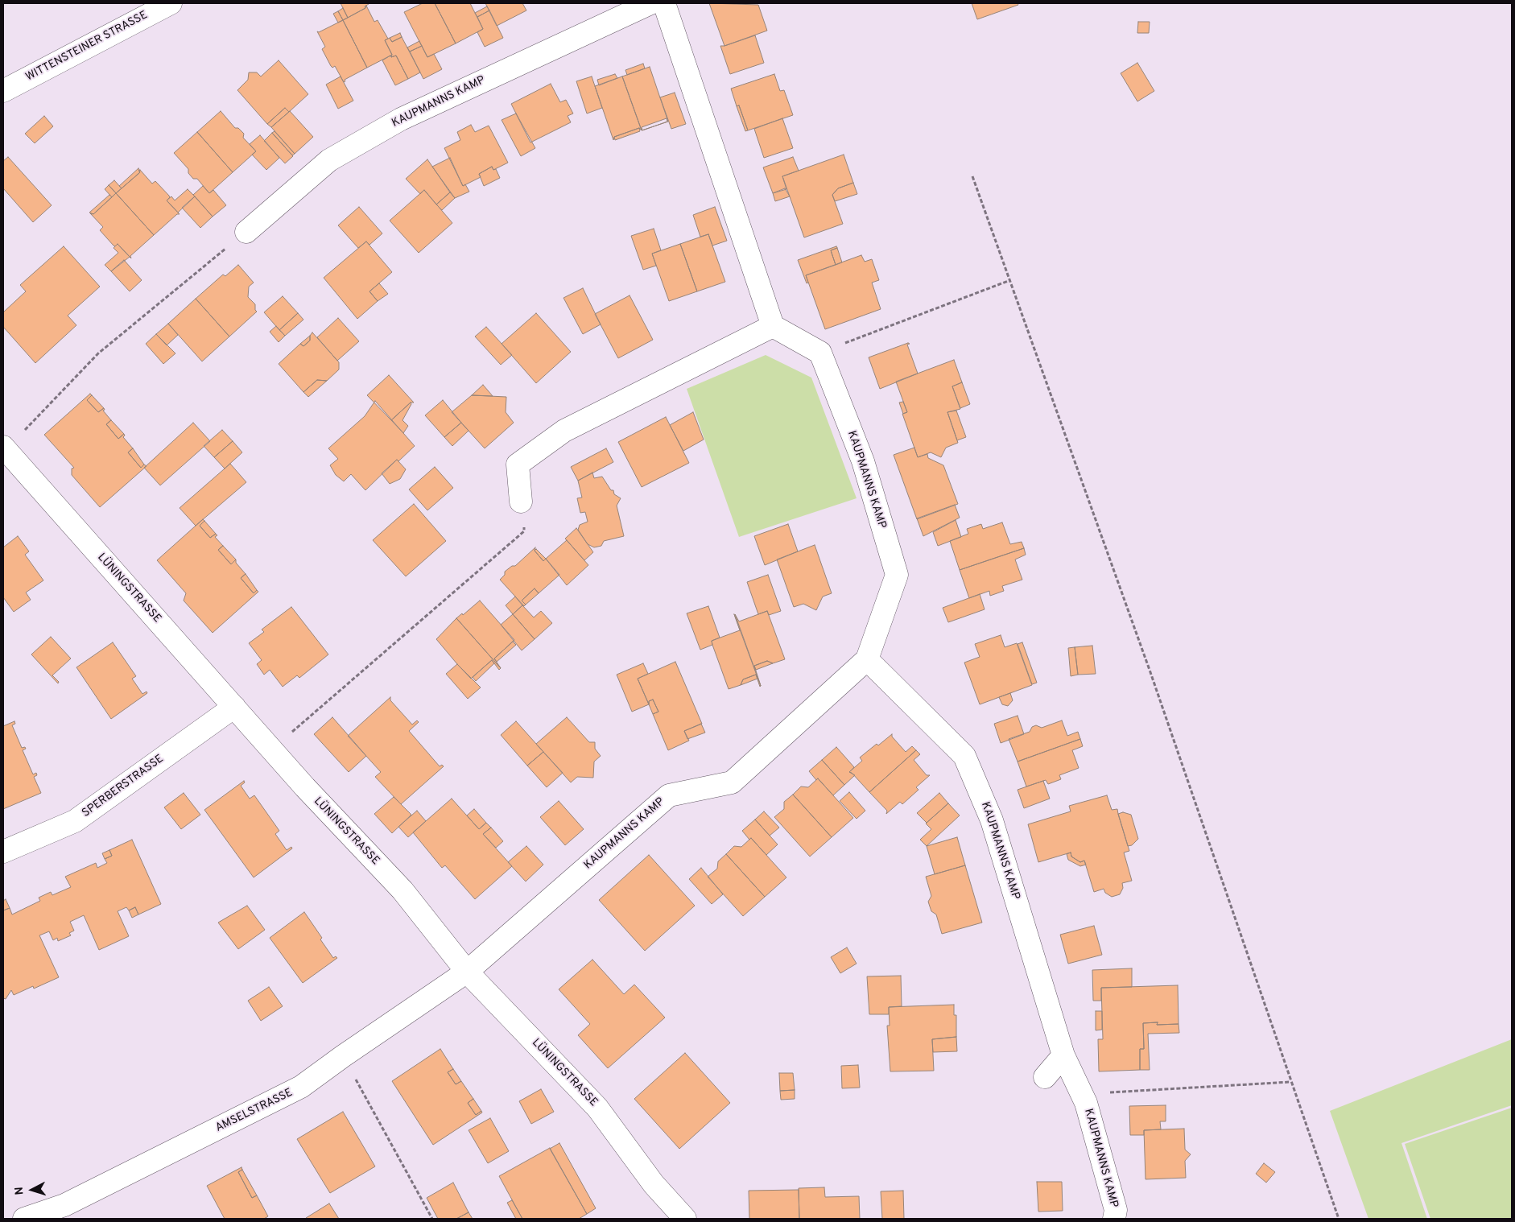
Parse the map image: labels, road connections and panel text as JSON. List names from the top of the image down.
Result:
{
  "streets": {
    "street": [
      "WITTENSTEINER STRASSE",
      "KAUPMANNS KAMP",
      "LÜNINGSTRASSE",
      "SPERBERSTRASSE",
      "AMSELSTRASSE"
    ]
  },
  "crossings": [
    ["KAUPMANNS KAMP", "LÜNINGSTRASSE"],
    ["KAUPMANNS KAMP", "AMSELSTRASSE"],
    ["LÜNINGSTRASSE", "SPERBERSTRASSE"],
    ["LÜNINGSTRASSE", "AMSELSTRASSE"]
  ],
  "north": "left"
}
